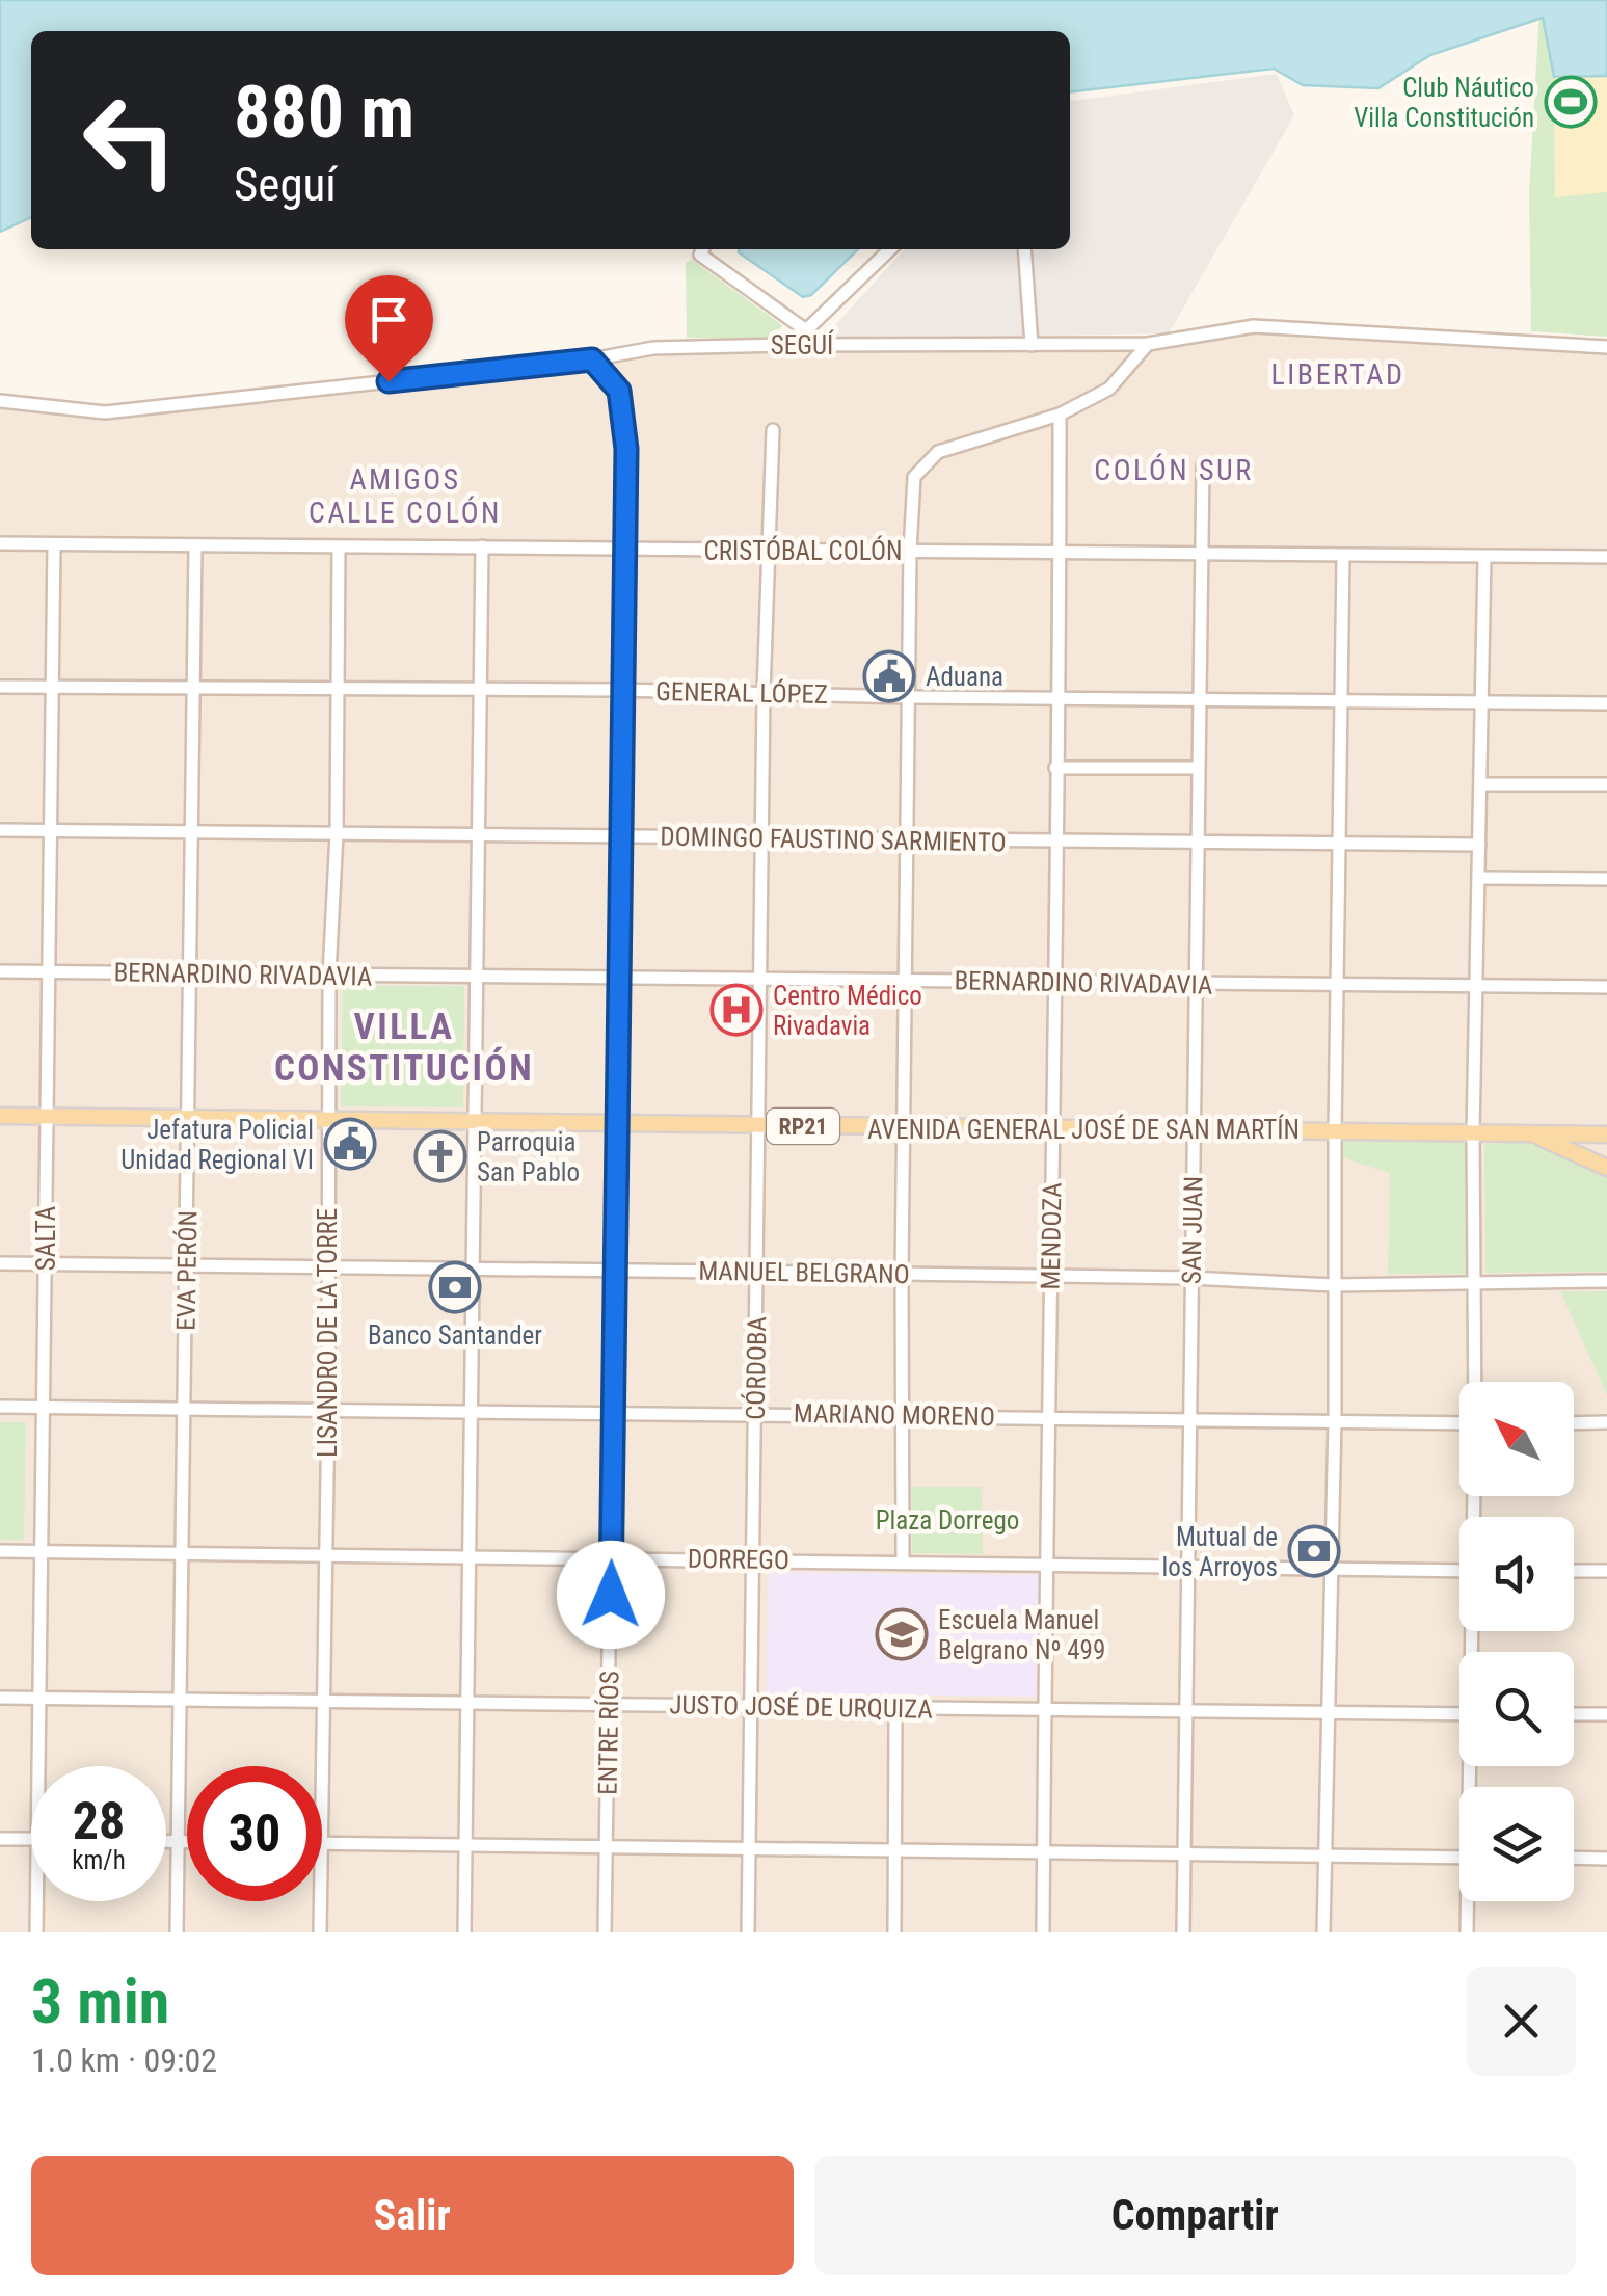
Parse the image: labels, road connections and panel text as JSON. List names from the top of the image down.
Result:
{
  "streets": {
    "main road": ["RP21", "AVENIDA GENERAL JOSÉ DE SAN MARTÍN"],
    "street": [
      "SEGUÍ",
      "CRISTÓBAL COLÓN",
      "GENERAL LÓPEZ",
      "DOMINGO FAUSTINO SARMIENTO",
      "BERNARDINO RIVADAVIA",
      "SAN JUAN",
      "MENDOZA",
      "SALTA",
      "EVA PERÓN",
      "MANUEL BELGRANO",
      "LISANDRO DE LA TORRE",
      "CÓRDOBA",
      "MARIANO MORENO",
      "DORREGO",
      "JUSTO JOSÉ DE URQUIZA",
      "ENTRE RÍOS"
    ]
  },
  "crossings": [
    ["SEGUÍ", "ENTRE RÍOS"],
    ["CRISTÓBAL COLÓN", "SAN JUAN"],
    ["CRISTÓBAL COLÓN", "MENDOZA"],
    ["CRISTÓBAL COLÓN", "SALTA"],
    ["CRISTÓBAL COLÓN", "EVA PERÓN"],
    ["CRISTÓBAL COLÓN", "LISANDRO DE LA TORRE"],
    ["CRISTÓBAL COLÓN", "CÓRDOBA"],
    ["CRISTÓBAL COLÓN", "ENTRE RÍOS"],
    ["GENERAL LÓPEZ", "SAN JUAN"],
    ["GENERAL LÓPEZ", "MENDOZA"],
    ["GENERAL LÓPEZ", "SALTA"],
    ["GENERAL LÓPEZ", "EVA PERÓN"],
    ["GENERAL LÓPEZ", "LISANDRO DE LA TORRE"],
    ["GENERAL LÓPEZ", "CÓRDOBA"],
    ["GENERAL LÓPEZ", "ENTRE RÍOS"],
    ["DOMINGO FAUSTINO SARMIENTO", "SAN JUAN"],
    ["DOMINGO FAUSTINO SARMIENTO", "MENDOZA"],
    ["DOMINGO FAUSTINO SARMIENTO", "SALTA"],
    ["DOMINGO FAUSTINO SARMIENTO", "EVA PERÓN"],
    ["DOMINGO FAUSTINO SARMIENTO", "LISANDRO DE LA TORRE"],
    ["DOMINGO FAUSTINO SARMIENTO", "CÓRDOBA"],
    ["DOMINGO FAUSTINO SARMIENTO", "ENTRE RÍOS"],
    ["BERNARDINO RIVADAVIA", "SAN JUAN"],
    ["BERNARDINO RIVADAVIA", "MENDOZA"],
    ["BERNARDINO RIVADAVIA", "SALTA"],
    ["BERNARDINO RIVADAVIA", "EVA PERÓN"],
    ["BERNARDINO RIVADAVIA", "LISANDRO DE LA TORRE"],
    ["BERNARDINO RIVADAVIA", "CÓRDOBA"],
    ["BERNARDINO RIVADAVIA", "ENTRE RÍOS"],
    ["AVENIDA GENERAL JOSÉ DE SAN MARTÍN", "SAN JUAN"],
    ["AVENIDA GENERAL JOSÉ DE SAN MARTÍN", "MENDOZA"],
    ["AVENIDA GENERAL JOSÉ DE SAN MARTÍN", "SALTA"],
    ["AVENIDA GENERAL JOSÉ DE SAN MARTÍN", "EVA PERÓN"],
    ["AVENIDA GENERAL JOSÉ DE SAN MARTÍN", "LISANDRO DE LA TORRE"],
    ["AVENIDA GENERAL JOSÉ DE SAN MARTÍN", "CÓRDOBA"],
    ["AVENIDA GENERAL JOSÉ DE SAN MARTÍN", "ENTRE RÍOS"],
    ["SAN JUAN", "MANUEL BELGRANO"],
    ["SAN JUAN", "MARIANO MORENO"],
    ["SAN JUAN", "DORREGO"],
    ["SAN JUAN", "JUSTO JOSÉ DE URQUIZA"],
    ["MENDOZA", "MANUEL BELGRANO"],
    ["MENDOZA", "MARIANO MORENO"],
    ["MENDOZA", "DORREGO"],
    ["MENDOZA", "JUSTO JOSÉ DE URQUIZA"],
    ["SALTA", "MANUEL BELGRANO"],
    ["SALTA", "MARIANO MORENO"],
    ["SALTA", "DORREGO"],
    ["SALTA", "JUSTO JOSÉ DE URQUIZA"],
    ["EVA PERÓN", "MANUEL BELGRANO"],
    ["EVA PERÓN", "MARIANO MORENO"],
    ["EVA PERÓN", "DORREGO"],
    ["EVA PERÓN", "JUSTO JOSÉ DE URQUIZA"],
    ["MANUEL BELGRANO", "LISANDRO DE LA TORRE"],
    ["MANUEL BELGRANO", "CÓRDOBA"],
    ["MANUEL BELGRANO", "ENTRE RÍOS"],
    ["LISANDRO DE LA TORRE", "MARIANO MORENO"],
    ["LISANDRO DE LA TORRE", "DORREGO"],
    ["LISANDRO DE LA TORRE", "JUSTO JOSÉ DE URQUIZA"],
    ["CÓRDOBA", "MARIANO MORENO"],
    ["CÓRDOBA", "DORREGO"],
    ["CÓRDOBA", "JUSTO JOSÉ DE URQUIZA"],
    ["MARIANO MORENO", "ENTRE RÍOS"],
    ["DORREGO", "ENTRE RÍOS"],
    ["JUSTO JOSÉ DE URQUIZA", "ENTRE RÍOS"]
  ],
  "districts": [
    "LIBERTAD",
    "COLÓN SUR",
    "AMIGOS CALLE COLÓN",
    "VILLA CONSTITUCIÓN"
  ],
  "parks": ["Plaza Dorrego"],
  "places": {
    "sports": ["Club Náutico Villa Constitución"],
    "public building": ["Aduana", "Jefatura Policial Unidad Regional VI"],
    "hospital": ["Centro Médico Rivadavia"],
    "church": ["Parroquia San Pablo"],
    "bank": ["Banco Santander", "Mutual de los Arroyos"],
    "school or university": ["Escuela Manuel Belgrano Nº 499"]
  },
  "north": "top left",
  "page": {
    "turn": ["880 m", "Seguí"],
    "speed": "28 km/h",
    "limit": "30",
    "heading": ["3 min", "1.0 km · 09:02"],
    "buttons": ["Salir", "Compartir"]
  }
}
